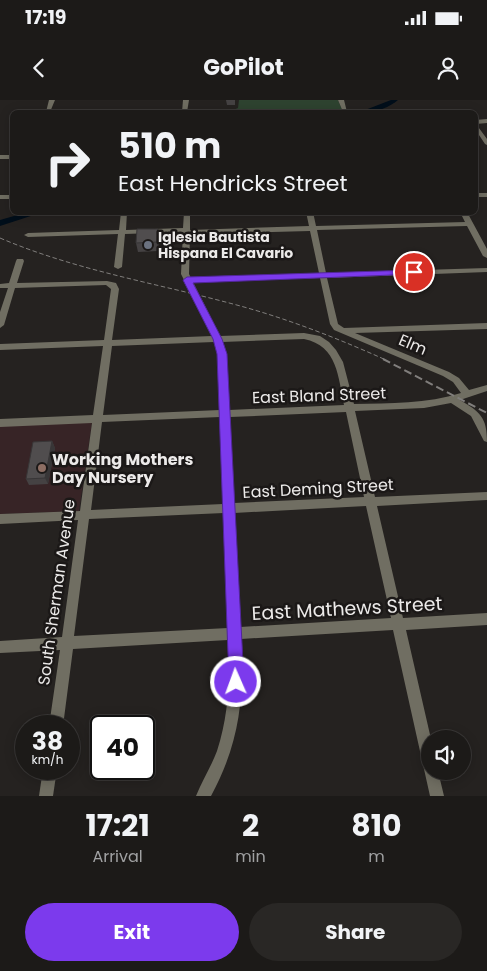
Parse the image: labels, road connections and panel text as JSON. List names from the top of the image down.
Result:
{
  "streets": {
    "street": [
      "Elm",
      "East Bland Street",
      "East Deming Street",
      "South Sherman Avenue",
      "East Mathews Street"
    ]
  },
  "crossings": [
    ["Elm", "East Bland Street"],
    ["East Bland Street", "South Sherman Avenue"],
    ["East Deming Street", "South Sherman Avenue"],
    ["South Sherman Avenue", "East Mathews Street"]
  ],
  "places": ["Iglesia Bautista Hispana El Cavario", "Working Mothers Day Nursery"],
  "page": {
    "status": "17:19",
    "header": "GoPilot",
    "turn": ["510 m", "East Hendricks Street"],
    "speed": "38 km/h",
    "limit": "40",
    "eta": [
      "17:21",
      "Arrival",
      "2",
      "min",
      "810",
      "m"
    ],
    "buttons": ["Exit", "Share"]
  }
}
